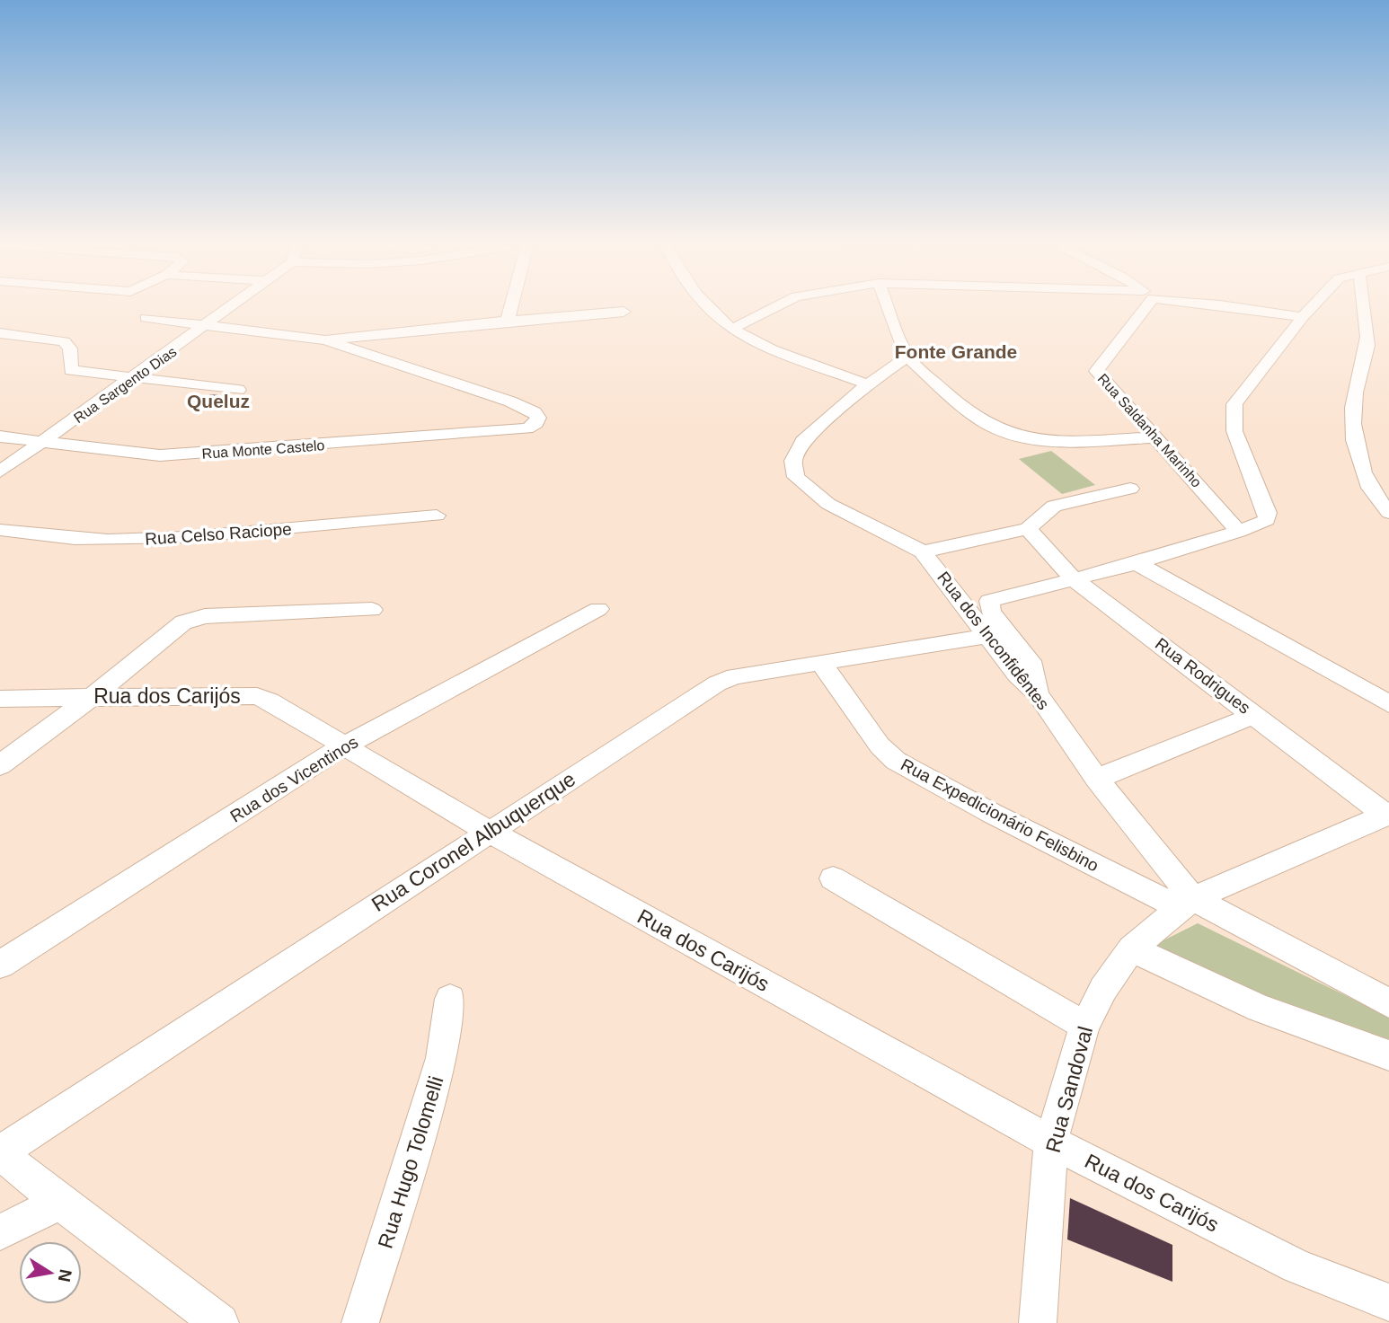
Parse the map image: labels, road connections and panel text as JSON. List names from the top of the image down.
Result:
{
  "streets": {
    "street": [
      "Rua Sargento Dias",
      "Rua Saldanha Marinho",
      "Rua Monte Castelo",
      "Rua Celso Raciope",
      "Rua dos Inconfidêntes",
      "Rua Rodrigues",
      "Rua dos Carijós",
      "Rua dos Vicentinos",
      "Rua Expedicionário Felisbino",
      "Rua Coronel Albuquerque",
      "Rua Sandoval",
      "Rua Hugo Tolomelli"
    ]
  },
  "crossings": [
    ["Rua Sargento Dias", "Rua Monte Castelo"],
    ["Rua dos Inconfidêntes", "Rua Expedicionário Felisbino"],
    ["Rua dos Inconfidêntes", "Rua Coronel Albuquerque"],
    ["Rua dos Inconfidêntes", "Rua Sandoval"],
    ["Rua Rodrigues", "Rua Sandoval"],
    ["Rua dos Carijós", "Rua dos Vicentinos"],
    ["Rua dos Carijós", "Rua Coronel Albuquerque"],
    ["Rua dos Carijós", "Rua Sandoval"],
    ["Rua Expedicionário Felisbino", "Rua Coronel Albuquerque"],
    ["Rua Expedicionário Felisbino", "Rua Sandoval"]
  ],
  "districts": ["Fonte Grande", "Queluz"],
  "north": "right"
}
